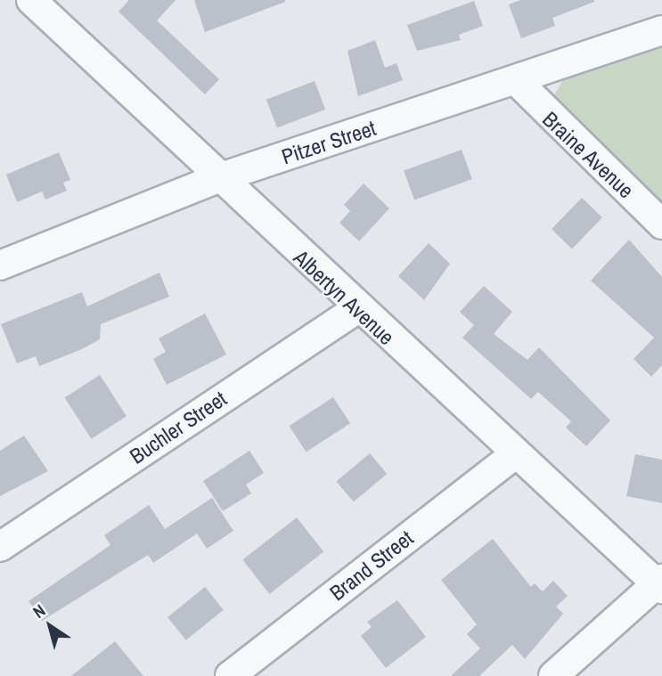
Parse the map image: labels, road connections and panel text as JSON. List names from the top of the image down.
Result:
{
  "streets": {
    "street": [
      "Pitzer Street",
      "Braine Avenue",
      "Albertyn Avenue",
      "Buchler Street",
      "Brand Street"
    ]
  },
  "crossings": [
    ["Pitzer Street", "Braine Avenue"],
    ["Pitzer Street", "Albertyn Avenue"],
    ["Albertyn Avenue", "Buchler Street"],
    ["Albertyn Avenue", "Brand Street"]
  ],
  "north": "top left"
}
